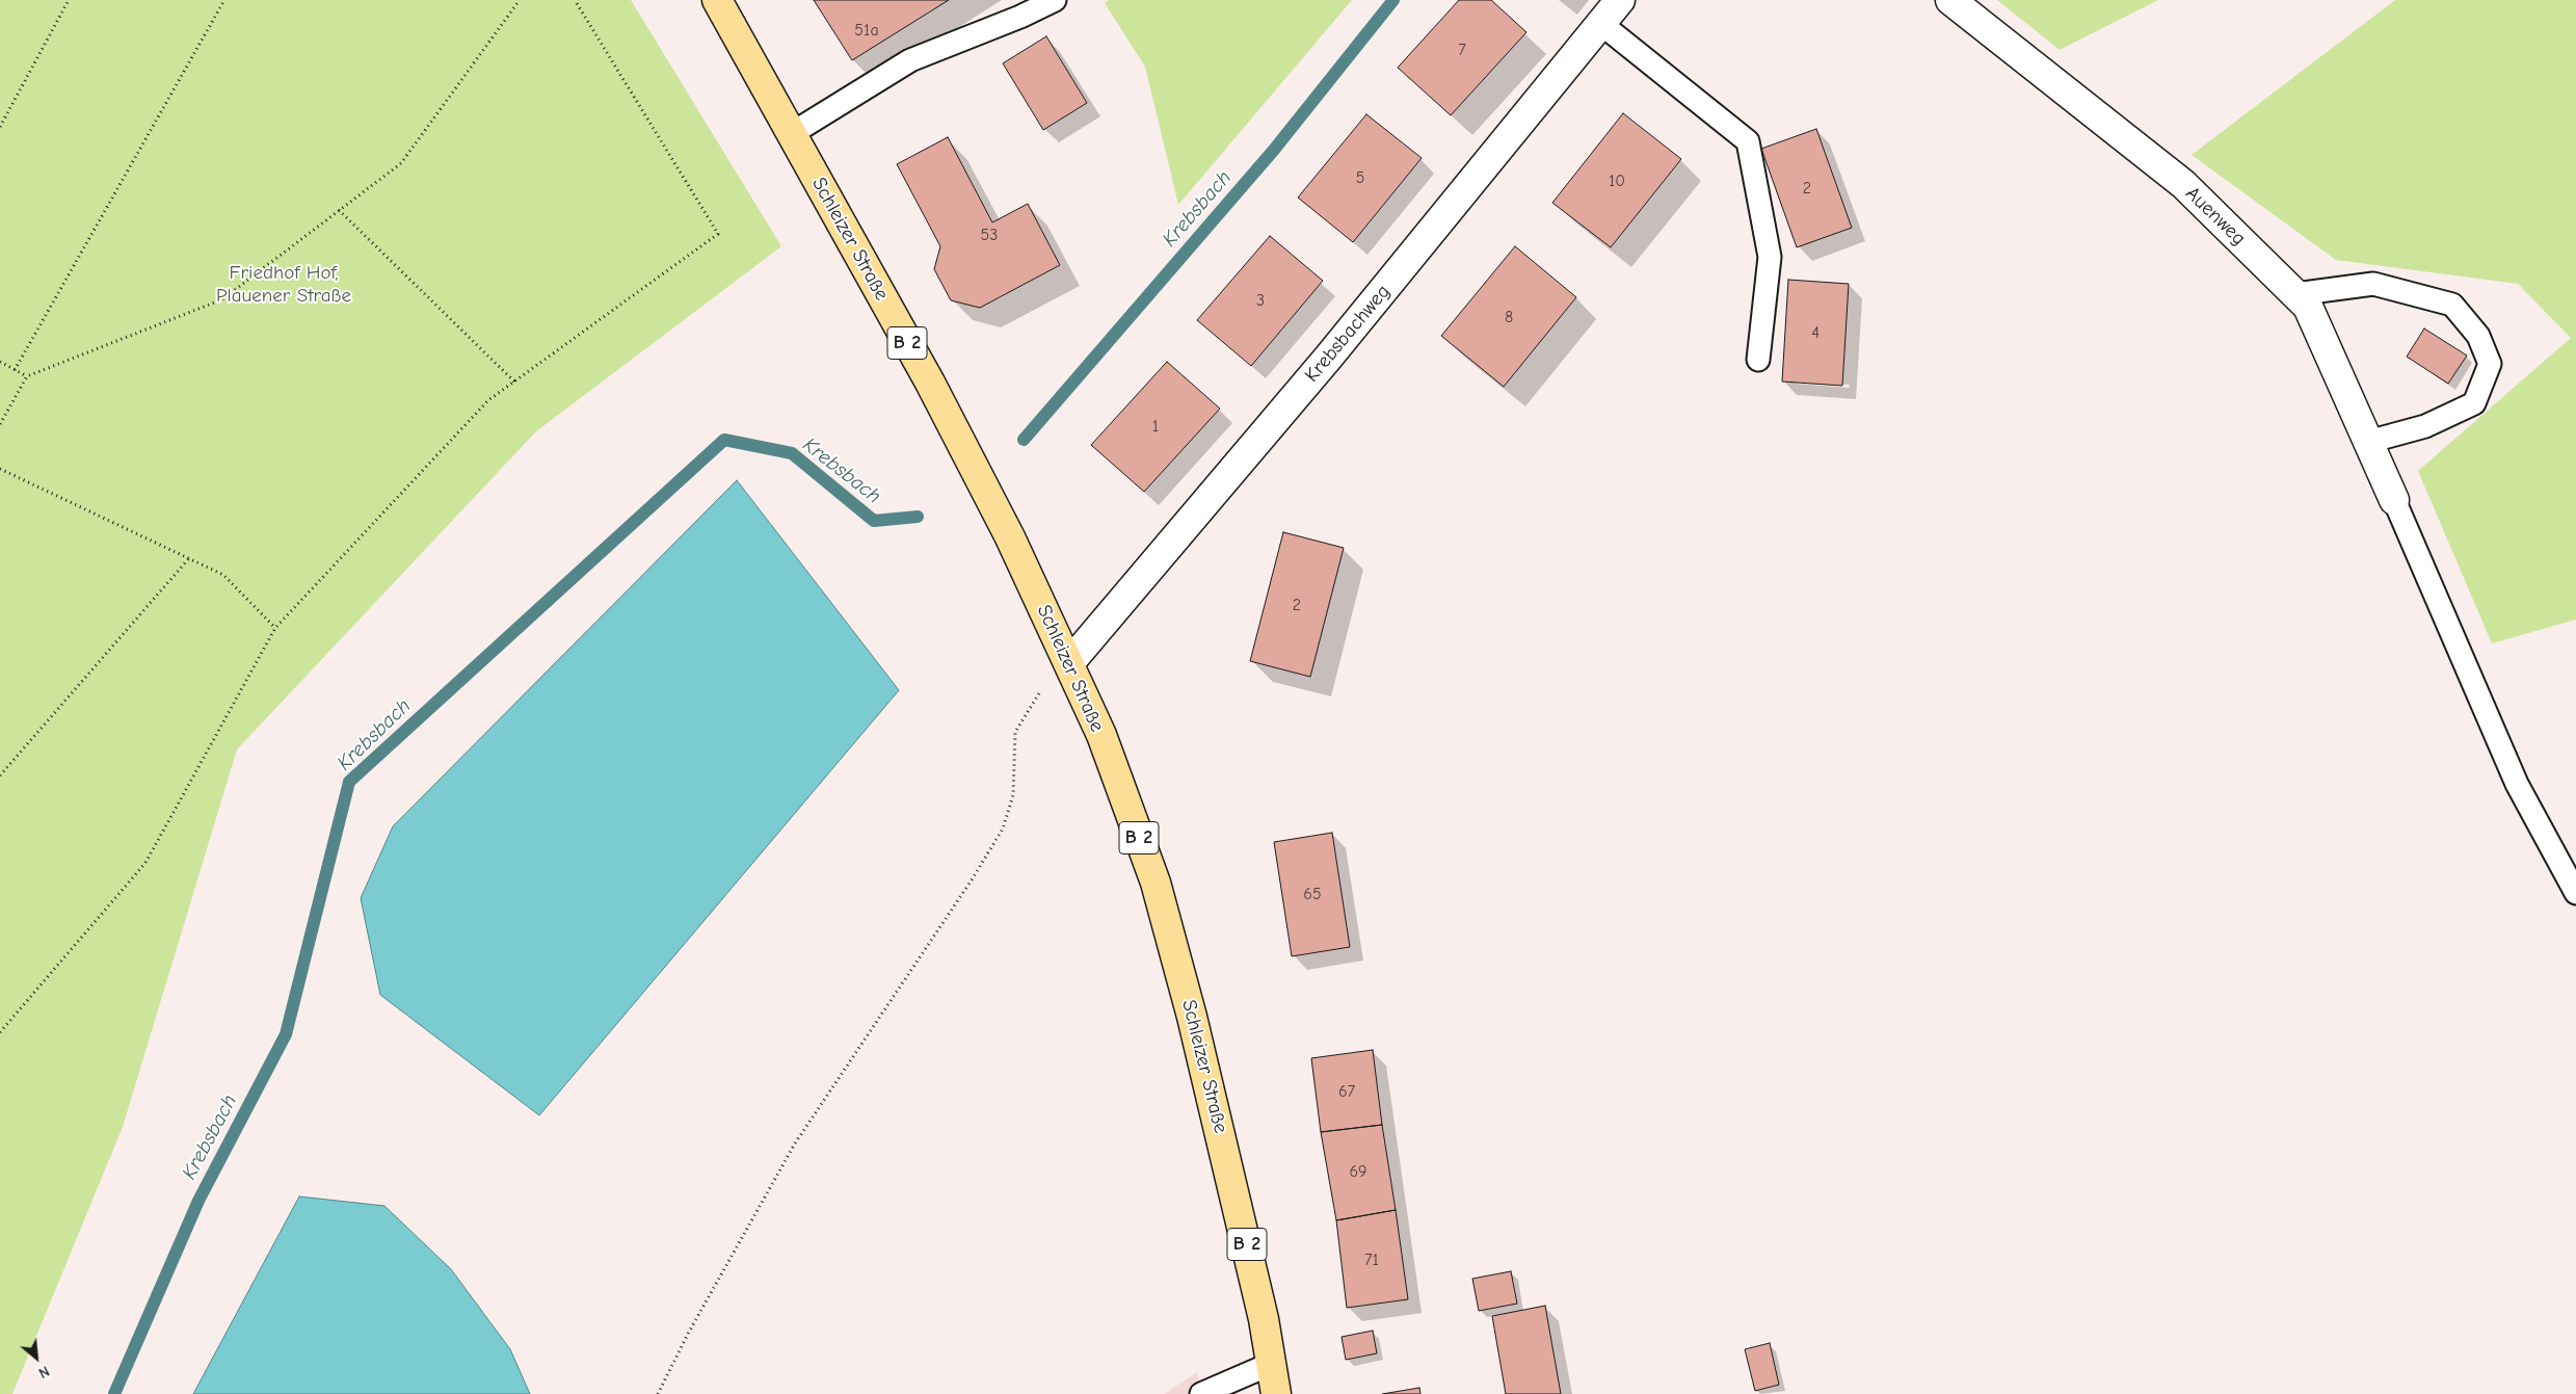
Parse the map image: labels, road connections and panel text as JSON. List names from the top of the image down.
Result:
{
  "streets": {
    "main road": ["Schleizer Straße", "B 2"],
    "street": ["Auenweg", "Krebsbachweg"]
  },
  "crossings": [
    ["Schleizer Straße", "Krebsbachweg"]
  ],
  "water": ["Krebsbach"],
  "parks": ["Friedhof Hof, Plauener Straße"],
  "house_numbers": [
    "51a",
    "7",
    "5",
    "10",
    "2",
    "53",
    "3",
    "8",
    "4",
    "1",
    "2",
    "65",
    "67",
    "69",
    "71"
  ],
  "north": "bottom right"
}
